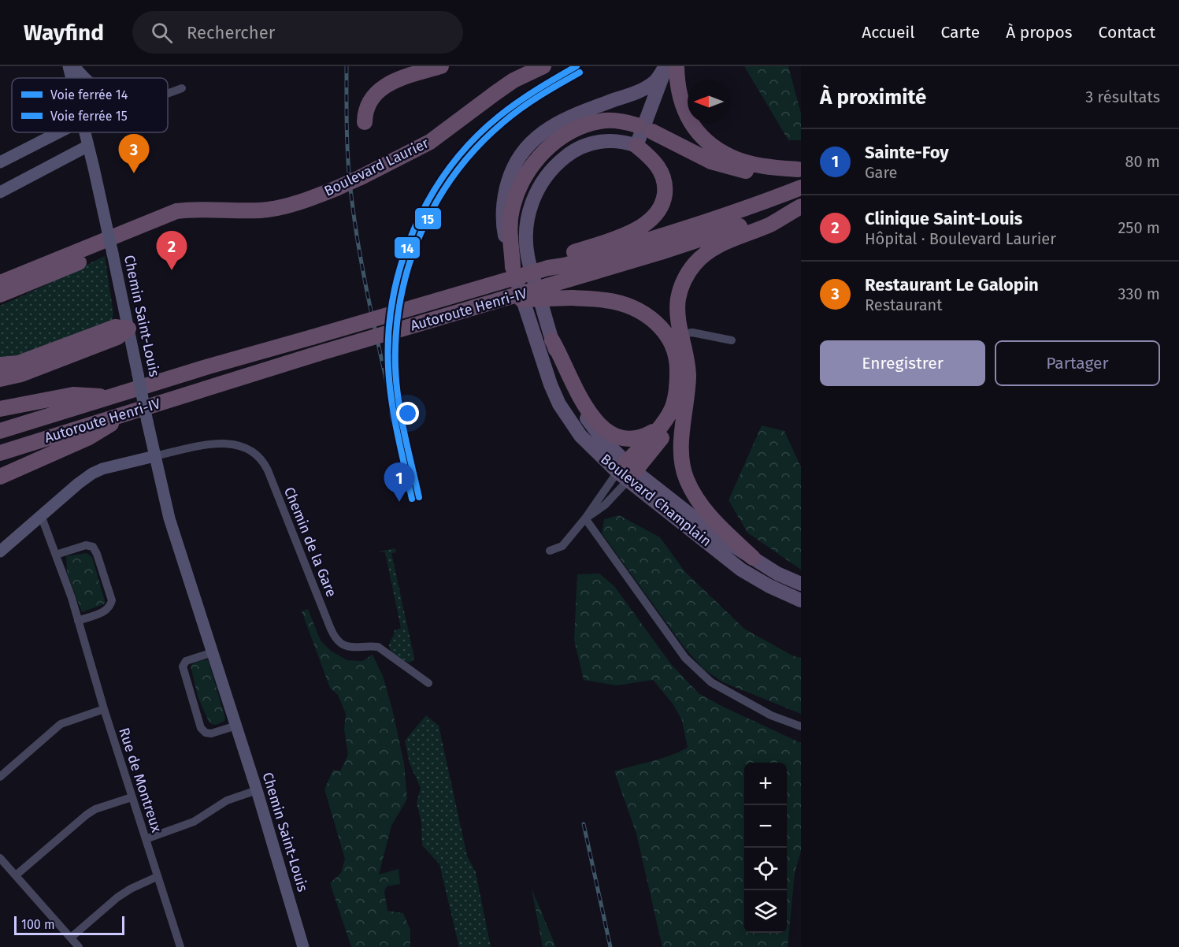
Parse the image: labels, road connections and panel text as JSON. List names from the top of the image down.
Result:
{
  "streets": {
    "highway": ["Boulevard Laurier", "Autoroute Henri-IV"],
    "main road": ["Boulevard Champlain"],
    "street": ["Chemin Saint-Louis", "Chemin de la Gare", "Rue de Montreux"]
  },
  "crossings": [
    ["Chemin Saint-Louis", "Chemin de la Gare"]
  ],
  "lines": ["rail line 14", "rail line 15"],
  "legend": ["Voie ferrée 14", "Voie ferrée 15"],
  "scale_bar": "100 m",
  "north": "left",
  "page": {
    "header": "Wayfind",
    "search": "Rechercher",
    "nav": [
      "Accueil",
      "Carte",
      "À propos",
      "Contact"
    ],
    "heading": ["À proximité", "3 résultats"],
    "list": [
      {
        "mark": "1",
        "name": "Sainte-Foy",
        "note": "Gare",
        "value": "80 m"
      },
      {
        "mark": "2",
        "name": "Clinique Saint-Louis",
        "note": "Hôpital · Boulevard Laurier",
        "value": "250 m"
      },
      {
        "mark": "3",
        "name": "Restaurant Le Galopin",
        "note": "Restaurant",
        "value": "330 m"
      }
    ],
    "pins": ["3", "2", "1"],
    "buttons": ["Enregistrer", "Partager"],
    "map_buttons": ["+", "−"],
    "scale": "100 m"
  }
}
